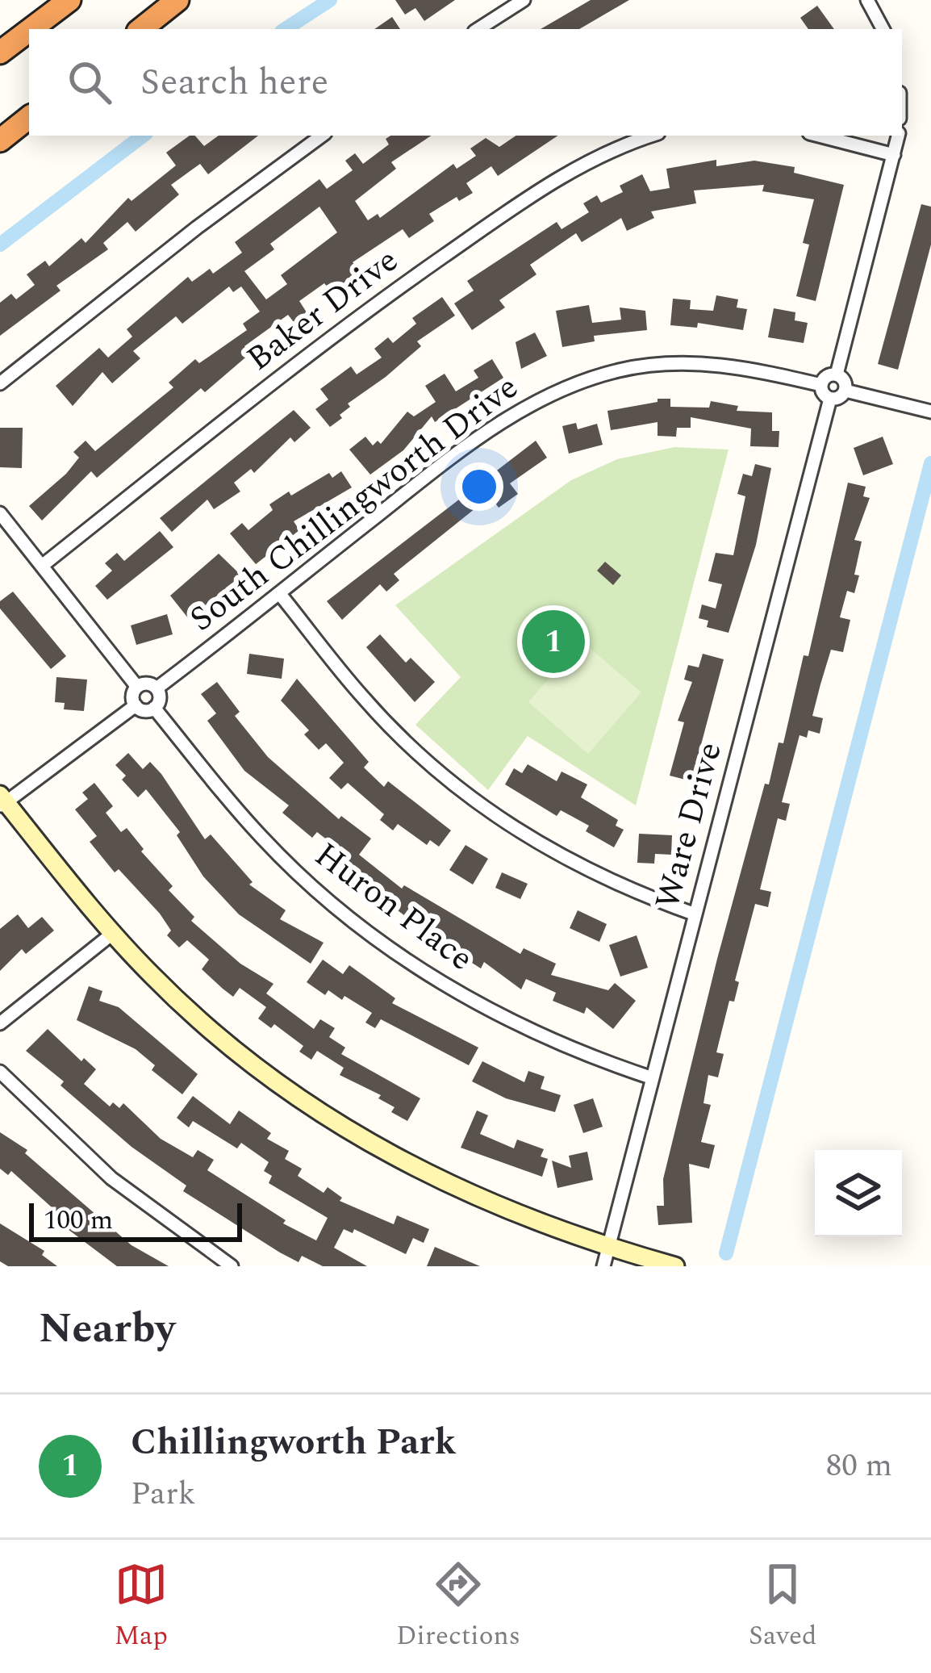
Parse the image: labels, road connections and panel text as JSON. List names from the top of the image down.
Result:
{
  "streets": {
    "street": [
      "Baker Drive",
      "South Chillingworth Drive",
      "Ware Drive",
      "Huron Place"
    ]
  },
  "crossings": [
    ["South Chillingworth Drive", "Ware Drive"],
    ["South Chillingworth Drive", "Huron Place"],
    ["Ware Drive", "Huron Place"]
  ],
  "scale_bar": "100 m",
  "page": {
    "search": "Search here",
    "pins": "1",
    "scale": "100 m",
    "heading": "Nearby",
    "list": [
      {
        "mark": "1",
        "name": "Chillingworth Park",
        "note": "Park",
        "value": "80 m"
      }
    ],
    "nav": ["Map", "Directions", "Saved"]
  }
}
